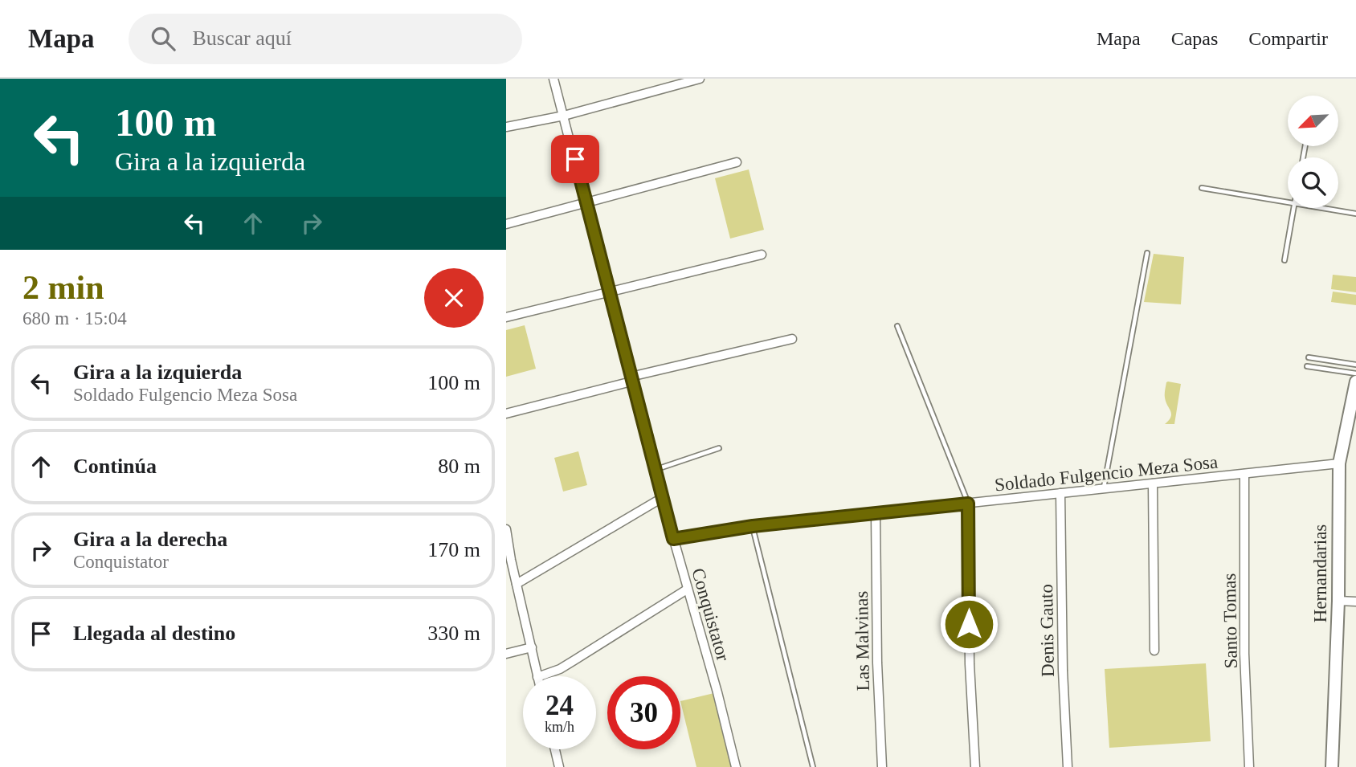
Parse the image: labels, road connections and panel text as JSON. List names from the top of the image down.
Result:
{
  "streets": {
    "street": [
      "Soldado Fulgencio Meza Sosa",
      "Hernandarias",
      "Conquistator",
      "Santo Tomas",
      "Denis Gauto",
      "Las Malvinas"
    ]
  },
  "crossings": [
    ["Soldado Fulgencio Meza Sosa", "Hernandarias"],
    ["Soldado Fulgencio Meza Sosa", "Conquistator"],
    ["Soldado Fulgencio Meza Sosa", "Santo Tomas"],
    ["Soldado Fulgencio Meza Sosa", "Denis Gauto"],
    ["Soldado Fulgencio Meza Sosa", "Las Malvinas"]
  ],
  "north": "bottom left",
  "page": {
    "header": "Mapa",
    "search": "Buscar aquí",
    "nav": ["Mapa", "Capas", "Compartir"],
    "turn": ["100 m", "Gira a la izquierda"],
    "heading": ["2 min", "680 m · 15:04"],
    "list": [
      {
        "name": "Gira a la izquierda",
        "note": "Soldado Fulgencio Meza Sosa",
        "value": "100 m"
      },
      {
        "name": "Continúa",
        "value": "80 m"
      },
      {
        "name": "Gira a la derecha",
        "note": "Conquistator",
        "value": "170 m"
      },
      {
        "name": "Llegada al destino",
        "value": "330 m"
      }
    ],
    "speed": "24 km/h",
    "limit": "30"
  }
}
